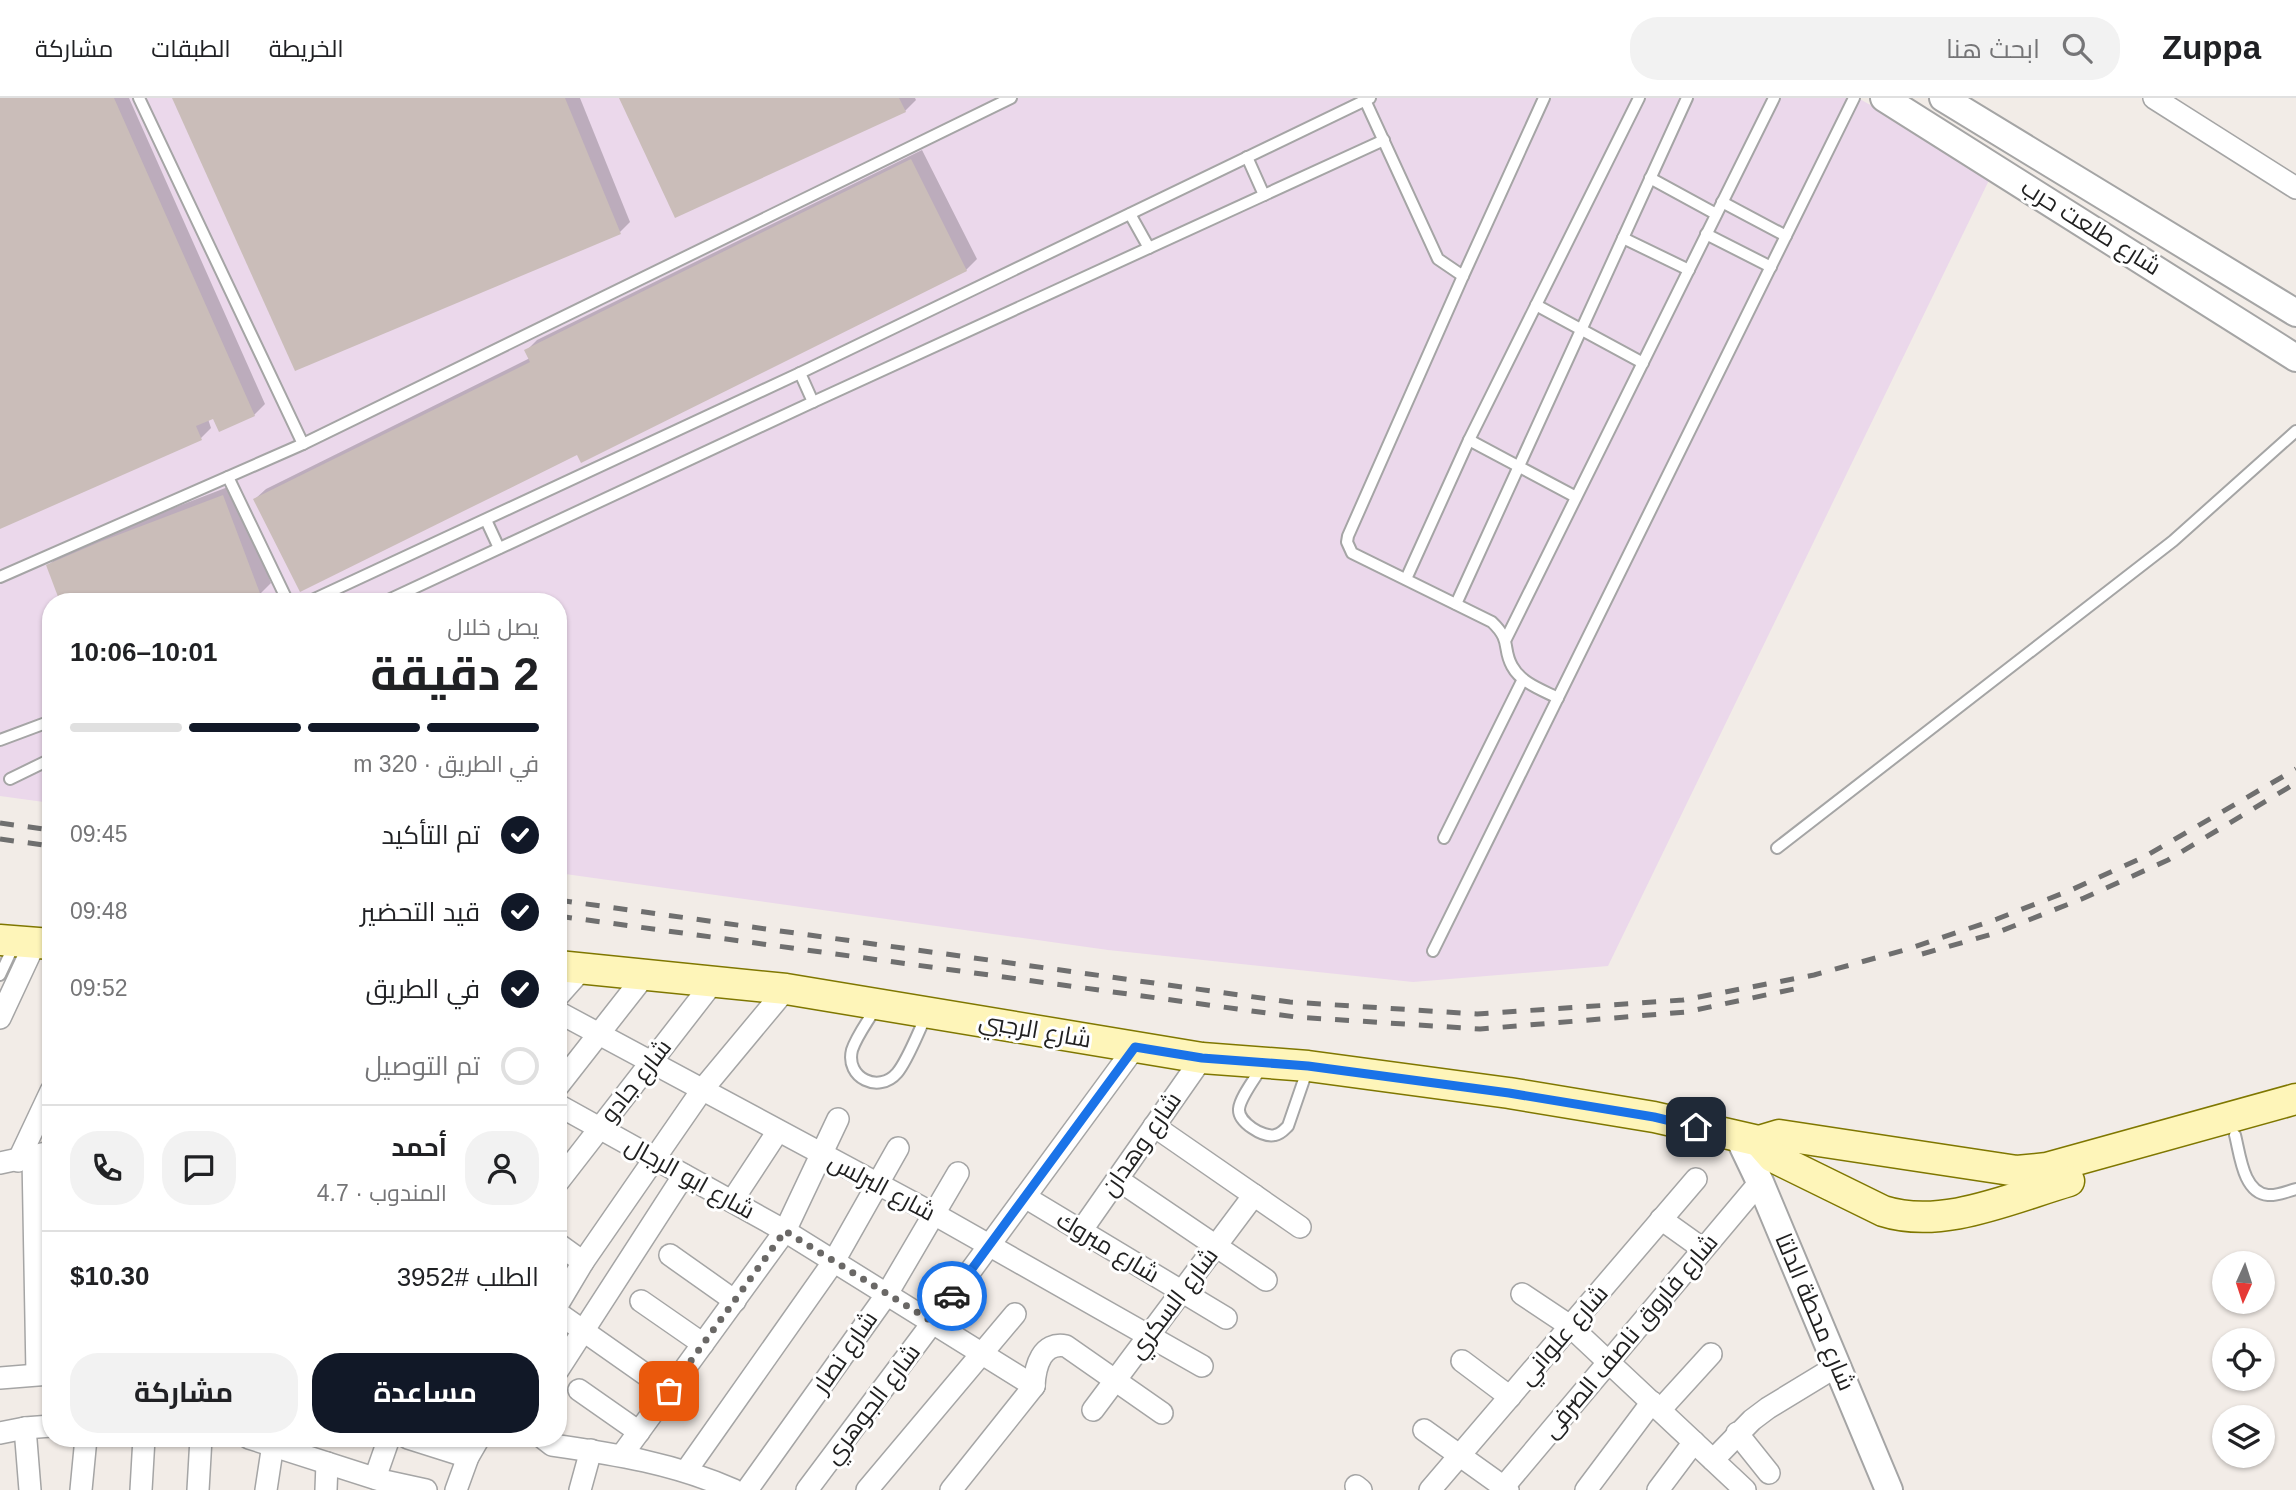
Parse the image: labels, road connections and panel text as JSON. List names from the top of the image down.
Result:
{
  "streets": {
    "main road": ["شارع الرجبي"],
    "street": [
      "شارع طلعت حرب",
      "شارع جادو",
      "شارع وهدان",
      "شارع ابو الرجال",
      "شارع البرلس",
      "شارع مبروك",
      "شارع السكري",
      "شارع محطة الدلتا",
      "شارع علواني",
      "شارع فاروق ناصف الصرفى",
      "شارع نصار",
      "شارع الجوهري"
    ]
  },
  "crossings": [
    ["شارع الرجبي", "شارع جادو"],
    ["شارع الرجبي", "شارع وهدان"],
    ["شارع الرجبي", "شارع محطة الدلتا"],
    ["شارع الرجبي", "شارع الجوهري"],
    ["شارع جادو", "شارع ابو الرجال"],
    ["شارع جادو", "شارع البرلس"],
    ["شارع وهدان", "شارع مبروك"],
    ["شارع ابو الرجال", "شارع نصار"],
    ["شارع ابو الرجال", "شارع الجوهري"],
    ["شارع البرلس", "شارع السكري"],
    ["شارع البرلس", "شارع نصار"],
    ["شارع البرلس", "شارع الجوهري"],
    ["شارع مبروك", "شارع السكري"],
    ["شارع مبروك", "شارع الجوهري"],
    ["شارع محطة الدلتا", "شارع فاروق ناصف الصرفى"]
  ],
  "north": "bottom",
  "page": {
    "header": "Zuppa",
    "search": "ابحث هنا",
    "nav": ["الخريطة", "الطبقات", "مشاركة"],
    "heading": ["2 دقيقة", "يصل خلال", "10:01–10:06"],
    "panel": [
      "أحمد",
      "المندوب · 4.7",
      "الطلب #3952",
      "$10.30"
    ],
    "bar": "في الطريق · 320 m",
    "list": [
      ["تم التأكيد", "09:45"],
      ["قيد التحضير", "09:48"],
      ["في الطريق", "09:52"],
      "تم التوصيل"
    ],
    "buttons": ["مساعدة", "مشاركة"]
  }
}
